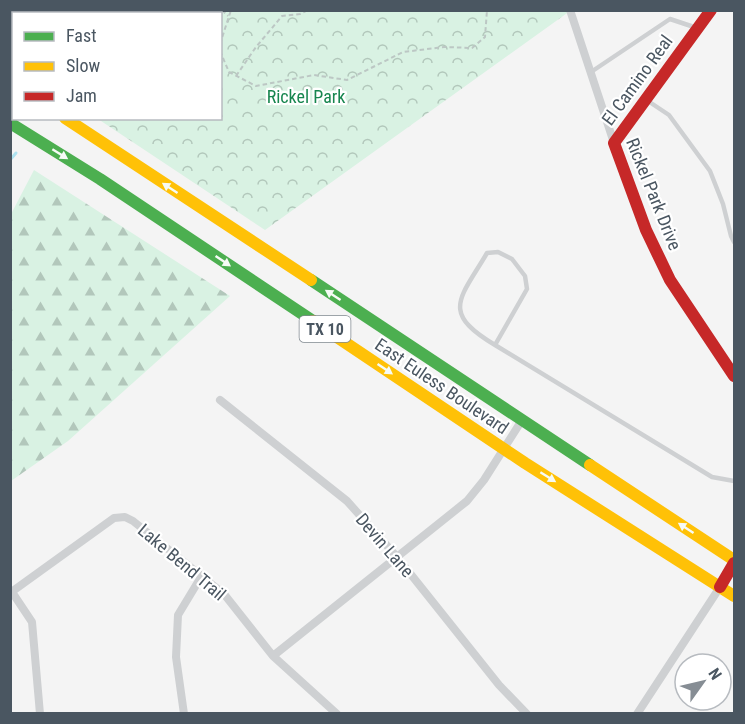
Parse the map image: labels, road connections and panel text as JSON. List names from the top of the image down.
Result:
{
  "streets": {
    "main road": [
      "El Camino Real",
      "Rickel Park Drive",
      "TX 10",
      "East Euless Boulevard"
    ],
    "street": ["Devin Lane", "Lake Bend Trail"]
  },
  "crossings": [
    ["El Camino Real", "Rickel Park Drive"]
  ],
  "parks": ["Rickel Park"],
  "legend": ["Fast", "Slow", "Jam"],
  "north": "top right"
}
